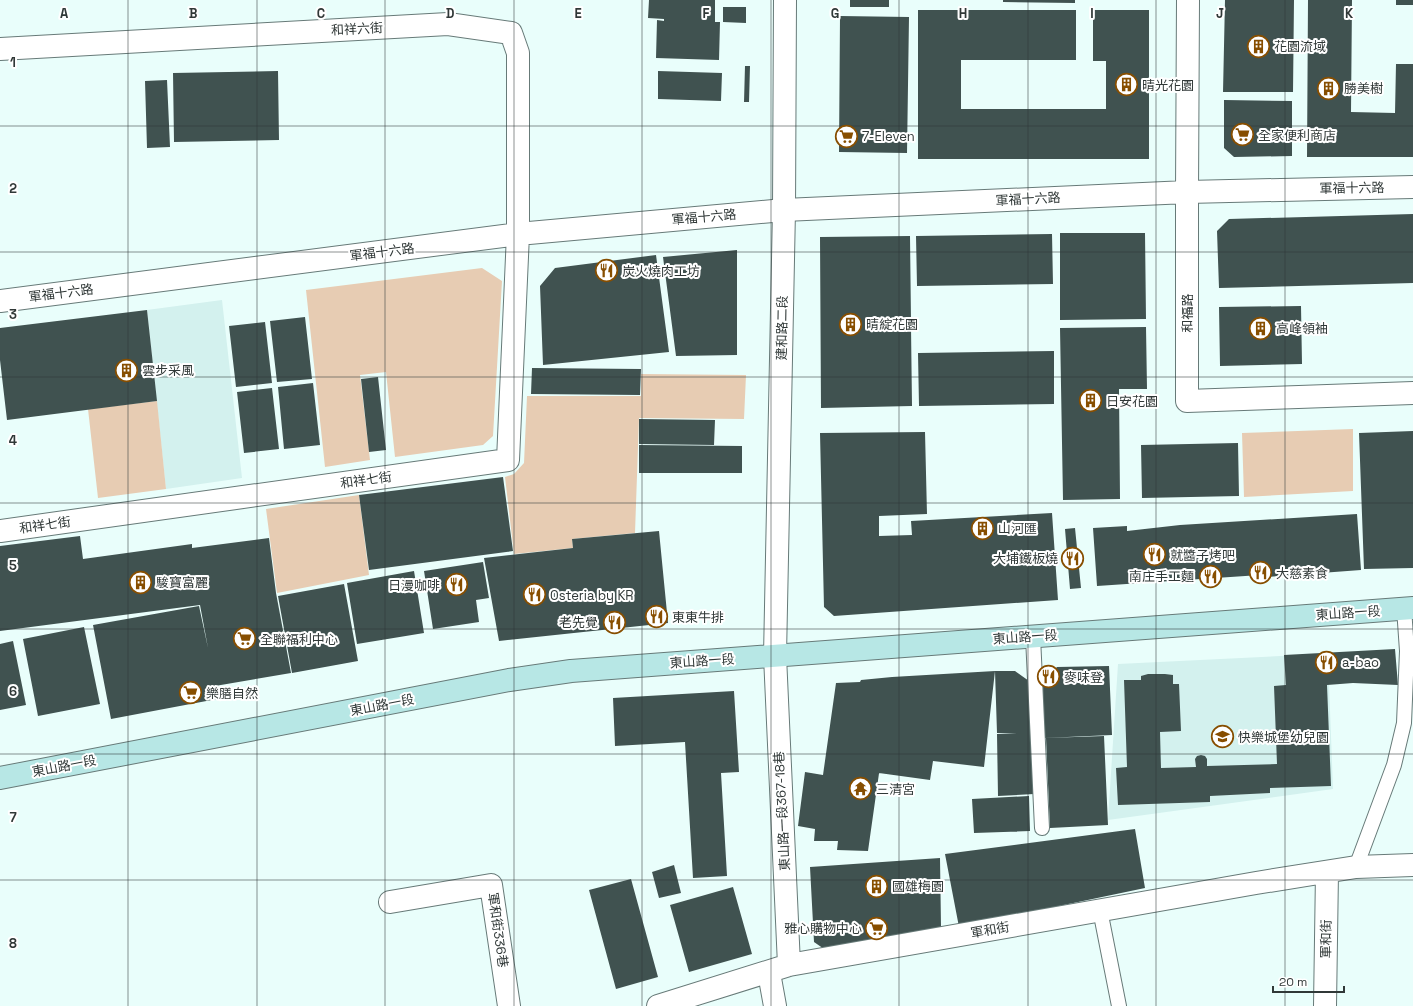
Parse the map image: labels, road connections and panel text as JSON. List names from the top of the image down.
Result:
{
  "streets": {
    "main road": ["東山路一段"],
    "street": [
      "和祥六街",
      "軍福十六路",
      "和福路",
      "建和路二段",
      "和祥七街",
      "東山路一段367-18巷",
      "軍和街336巷",
      "軍和街"
    ]
  },
  "crossings": [
    ["和祥六街", "軍福十六路"],
    ["和祥六街", "和祥七街"],
    ["軍福十六路", "和福路"],
    ["軍福十六路", "建和路二段"],
    ["軍福十六路", "和祥七街"],
    ["建和路二段", "東山路一段"],
    ["建和路二段", "東山路一段367-18巷"],
    ["東山路一段", "東山路一段367-18巷"],
    ["東山路一段367-18巷", "軍和街"]
  ],
  "places": {
    "building": [
      "花園流域",
      "晴光花園",
      "勝美樹",
      "晴綻花園",
      "高峰領袖",
      "雲步采風",
      "日安花園",
      "山河匯",
      "駿寶富麗",
      "國雄梅園"
    ],
    "supermarket": [
      "全家便利商店",
      "7-Eleven",
      "全聯福利中心",
      "樂膳自然",
      "雅心購物中心"
    ],
    "restaurant": [
      "炭火燒肉工坊",
      "就醬子烤吧",
      "大埔鐵板燒",
      "大慈素食",
      "南庄手工麵",
      "日漫咖啡",
      "Osteria by KR",
      "東東牛排",
      "老先覺",
      "a-bao",
      "麥味登"
    ],
    "school or university": ["快樂城堡幼兒園"],
    "temple": ["三清宮"]
  },
  "scale_bar": "20 m",
  "grid": {
    "columns": [
      "A",
      "B",
      "C",
      "D",
      "E",
      "F",
      "G",
      "H",
      "I",
      "J",
      "K"
    ],
    "rows": [
      "1",
      "2",
      "3",
      "4",
      "5",
      "6",
      "7",
      "8"
    ]
  }
}
